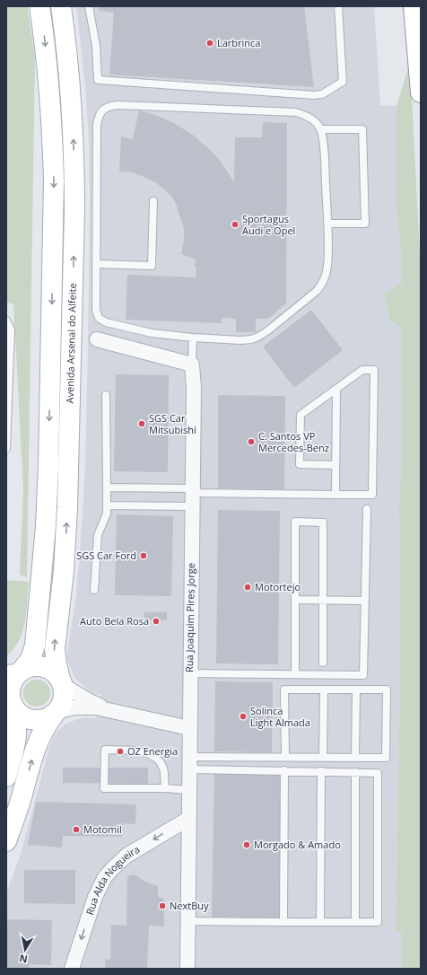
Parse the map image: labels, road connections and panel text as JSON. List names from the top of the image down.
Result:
{
  "streets": {
    "main road": ["Avenida Arsenal do Alfeite"],
    "street": ["Rua Joaquim Pires Jorge", "Rua Alda Nogueira"]
  },
  "crossings": [
    ["Rua Joaquim Pires Jorge", "Rua Alda Nogueira"]
  ],
  "one_way": ["Rua Alda Nogueira"],
  "places": [
    "Larbrinca",
    "Sportagus Audi e Opel",
    "SGS Car Mitsubishi",
    "C. Santos VP Mercedes-Benz",
    "SGS Car Ford",
    "Motortejo",
    "Auto Bela Rosa",
    "Solinca Light Almada",
    "OZ Energia",
    "Motomil",
    "Morgado & Amado",
    "NextBuy"
  ],
  "north": "bottom"
}
